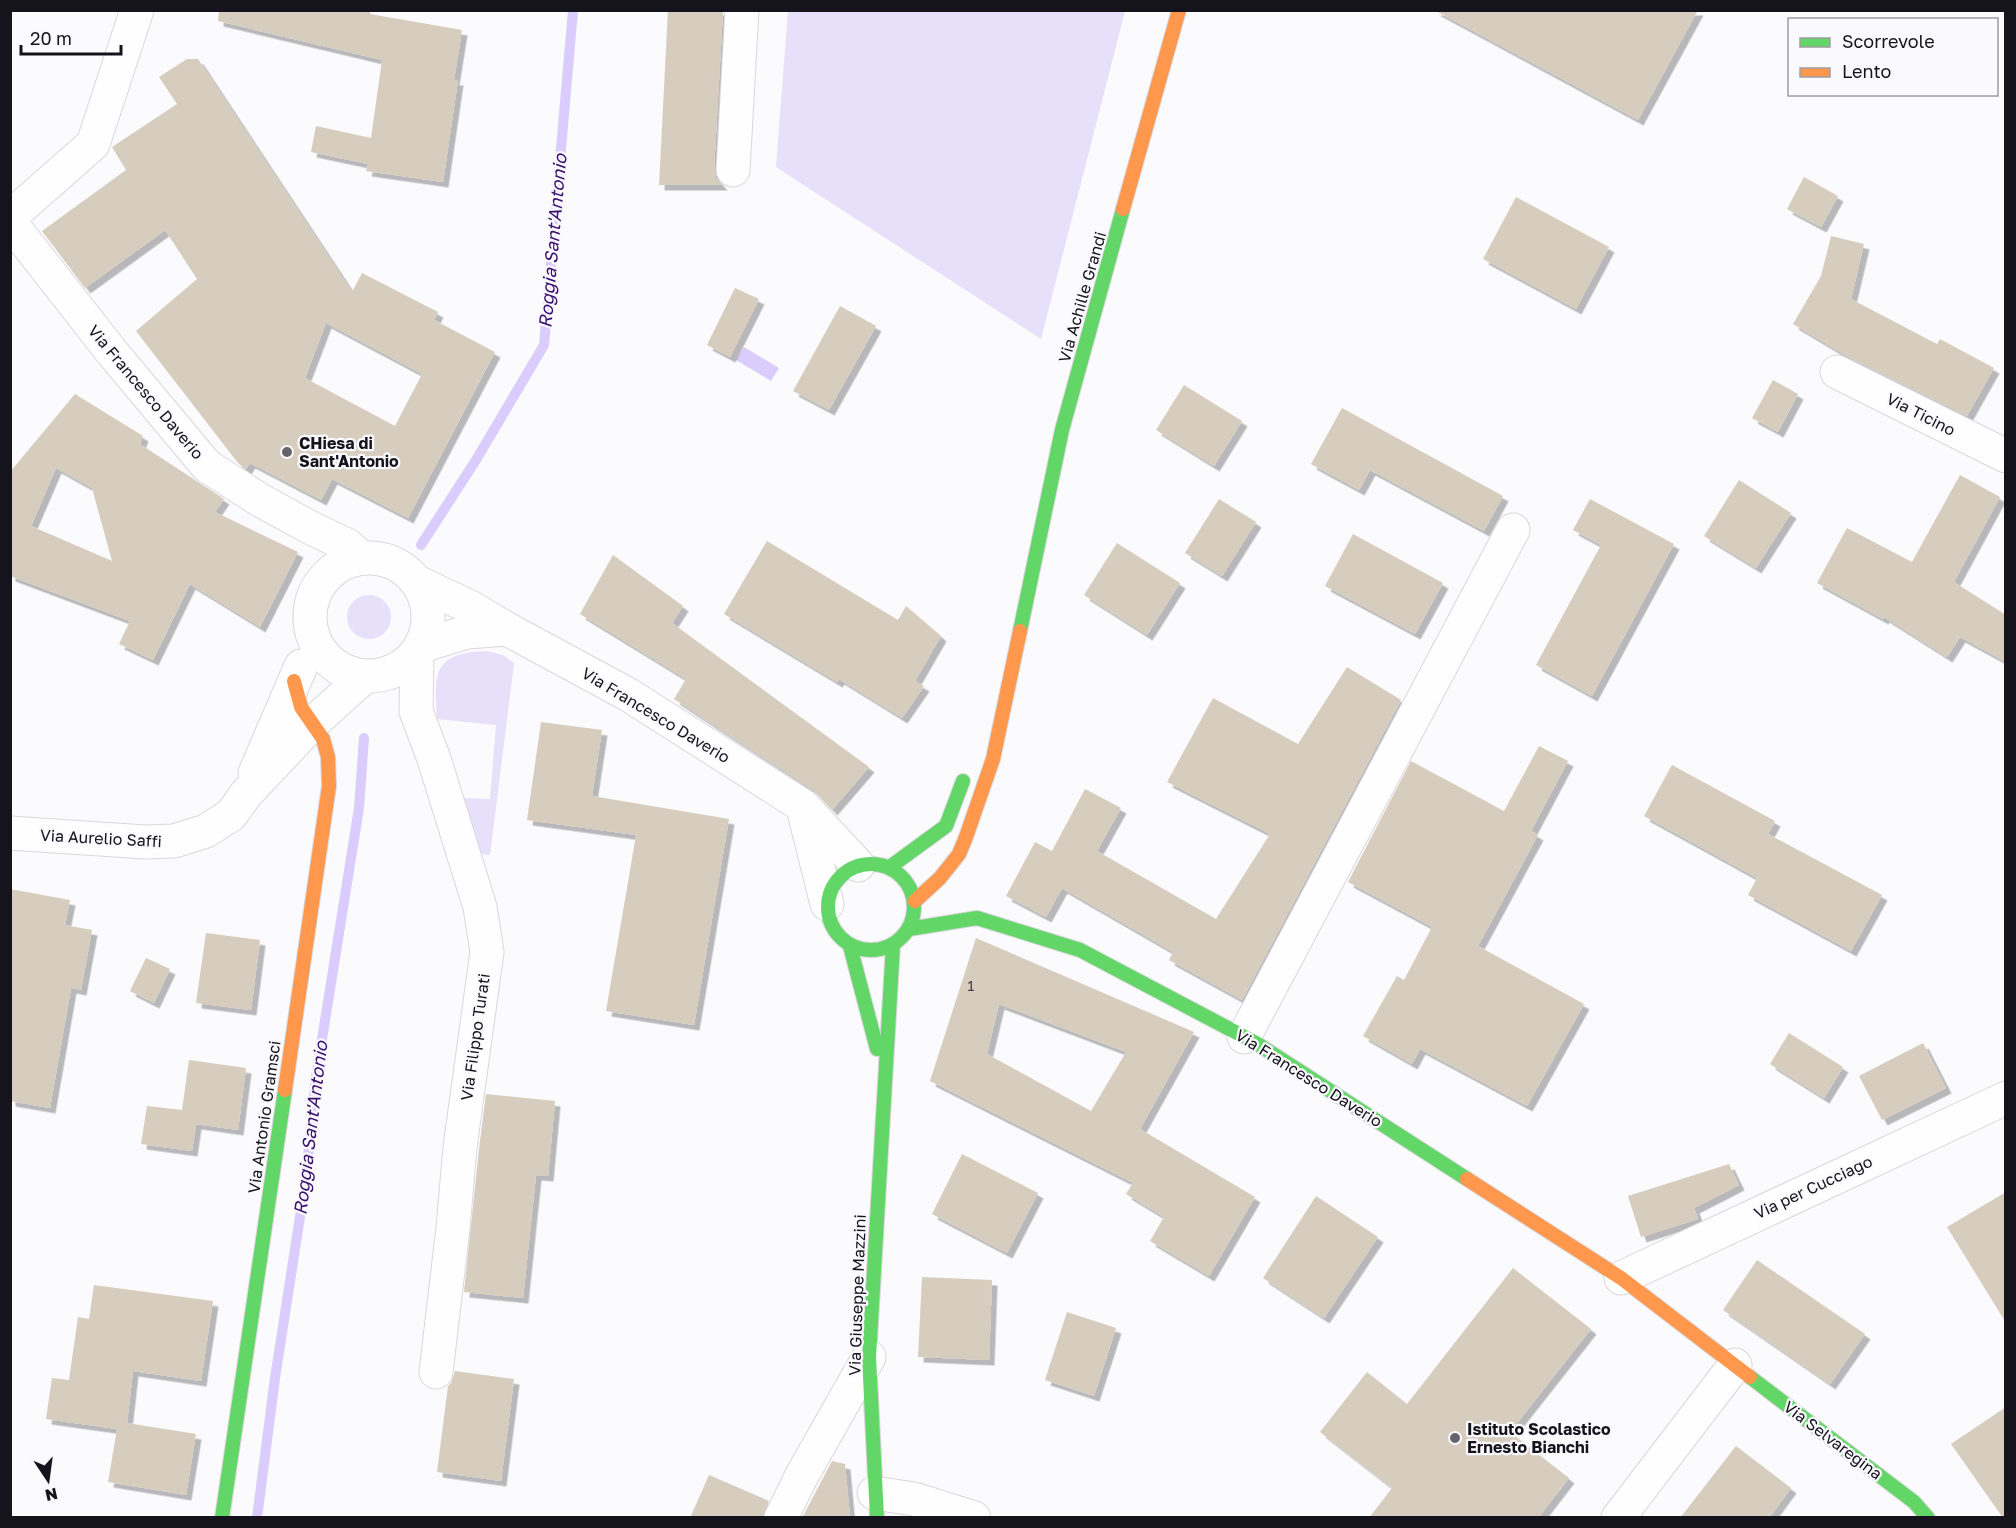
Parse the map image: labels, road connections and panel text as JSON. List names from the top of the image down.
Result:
{
  "streets": {
    "main road": [
      "Via Achille Grandi",
      "Via Francesco Daverio",
      "Via Antonio Gramsci",
      "Via Giuseppe Mazzini",
      "Via Selvaregina"
    ],
    "street": [
      "Via Ticino",
      "Via Aurelio Saffi",
      "Via Filippo Turati",
      "Via per Cucciago"
    ]
  },
  "crossings": [
    ["Via Achille Grandi", "Via Francesco Daverio"],
    ["Via Achille Grandi", "Via Giuseppe Mazzini"],
    ["Via Francesco Daverio", "Via Aurelio Saffi"],
    ["Via Francesco Daverio", "Via Filippo Turati"],
    ["Via Francesco Daverio", "Via per Cucciago"],
    ["Via Francesco Daverio", "Via Giuseppe Mazzini"],
    ["Via Francesco Daverio", "Via Selvaregina"],
    ["Via Aurelio Saffi", "Via Filippo Turati"],
    ["Via Aurelio Saffi", "Via Antonio Gramsci"],
    ["Via per Cucciago", "Via Selvaregina"]
  ],
  "water": ["Roggia Sant'Antonio"],
  "places": ["CHiesa di Sant'Antonio", "Istituto Scolastico Ernesto Bianchi"],
  "house_numbers": ["1"],
  "legend": ["Scorrevole", "Lento"],
  "scale_bar": "20 m",
  "north": "bottom"
}
